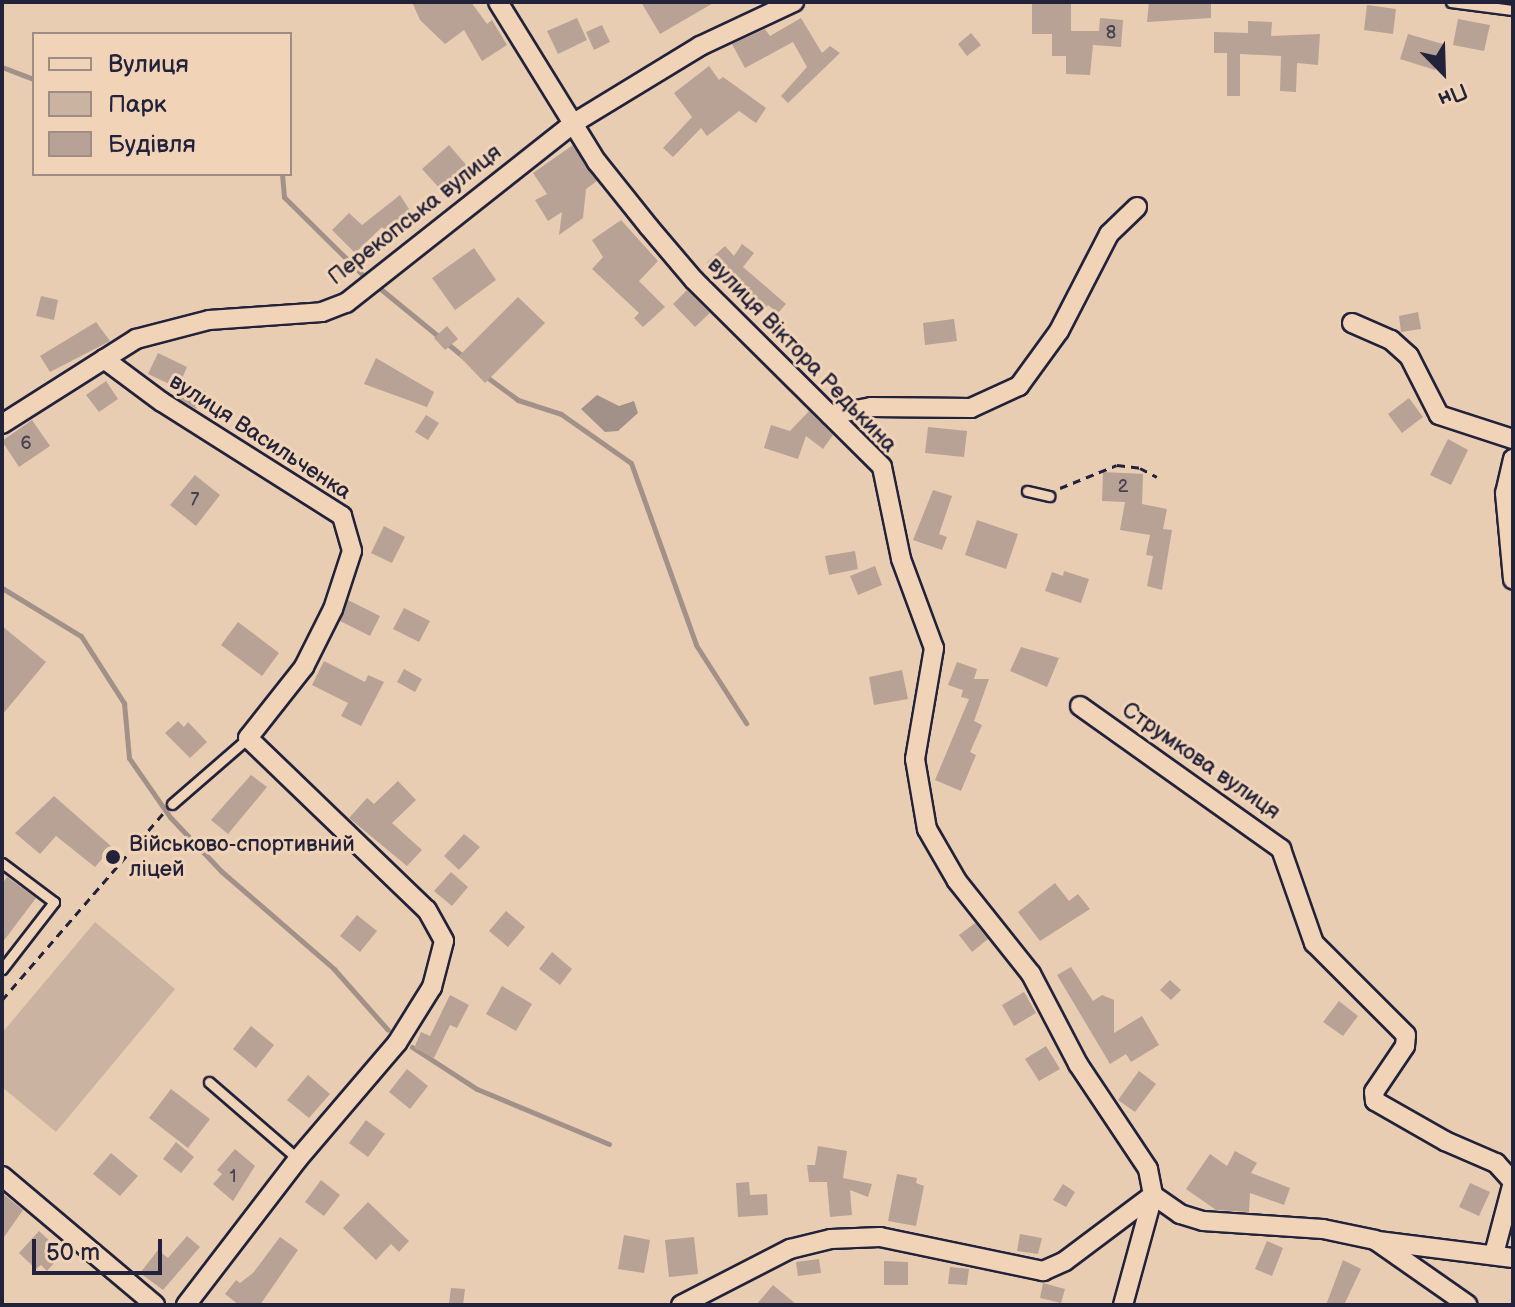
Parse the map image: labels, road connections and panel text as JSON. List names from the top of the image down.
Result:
{
  "streets": {
    "street": [
      "Перекопська вулиця",
      "вулиця Віктора Редькина",
      "вулиця Васильченка",
      "Струмкова вулиця"
    ]
  },
  "crossings": [
    ["Перекопська вулиця", "вулиця Віктора Редькина"],
    ["Перекопська вулиця", "вулиця Васильченка"]
  ],
  "places": ["Військово-спортивний ліцей"],
  "house_numbers": [
    "8",
    "6",
    "2",
    "7",
    "1"
  ],
  "legend": ["Вулиця", "Парк", "Будівля"],
  "scale_bar": "50 m",
  "north": "bottom right"
}
